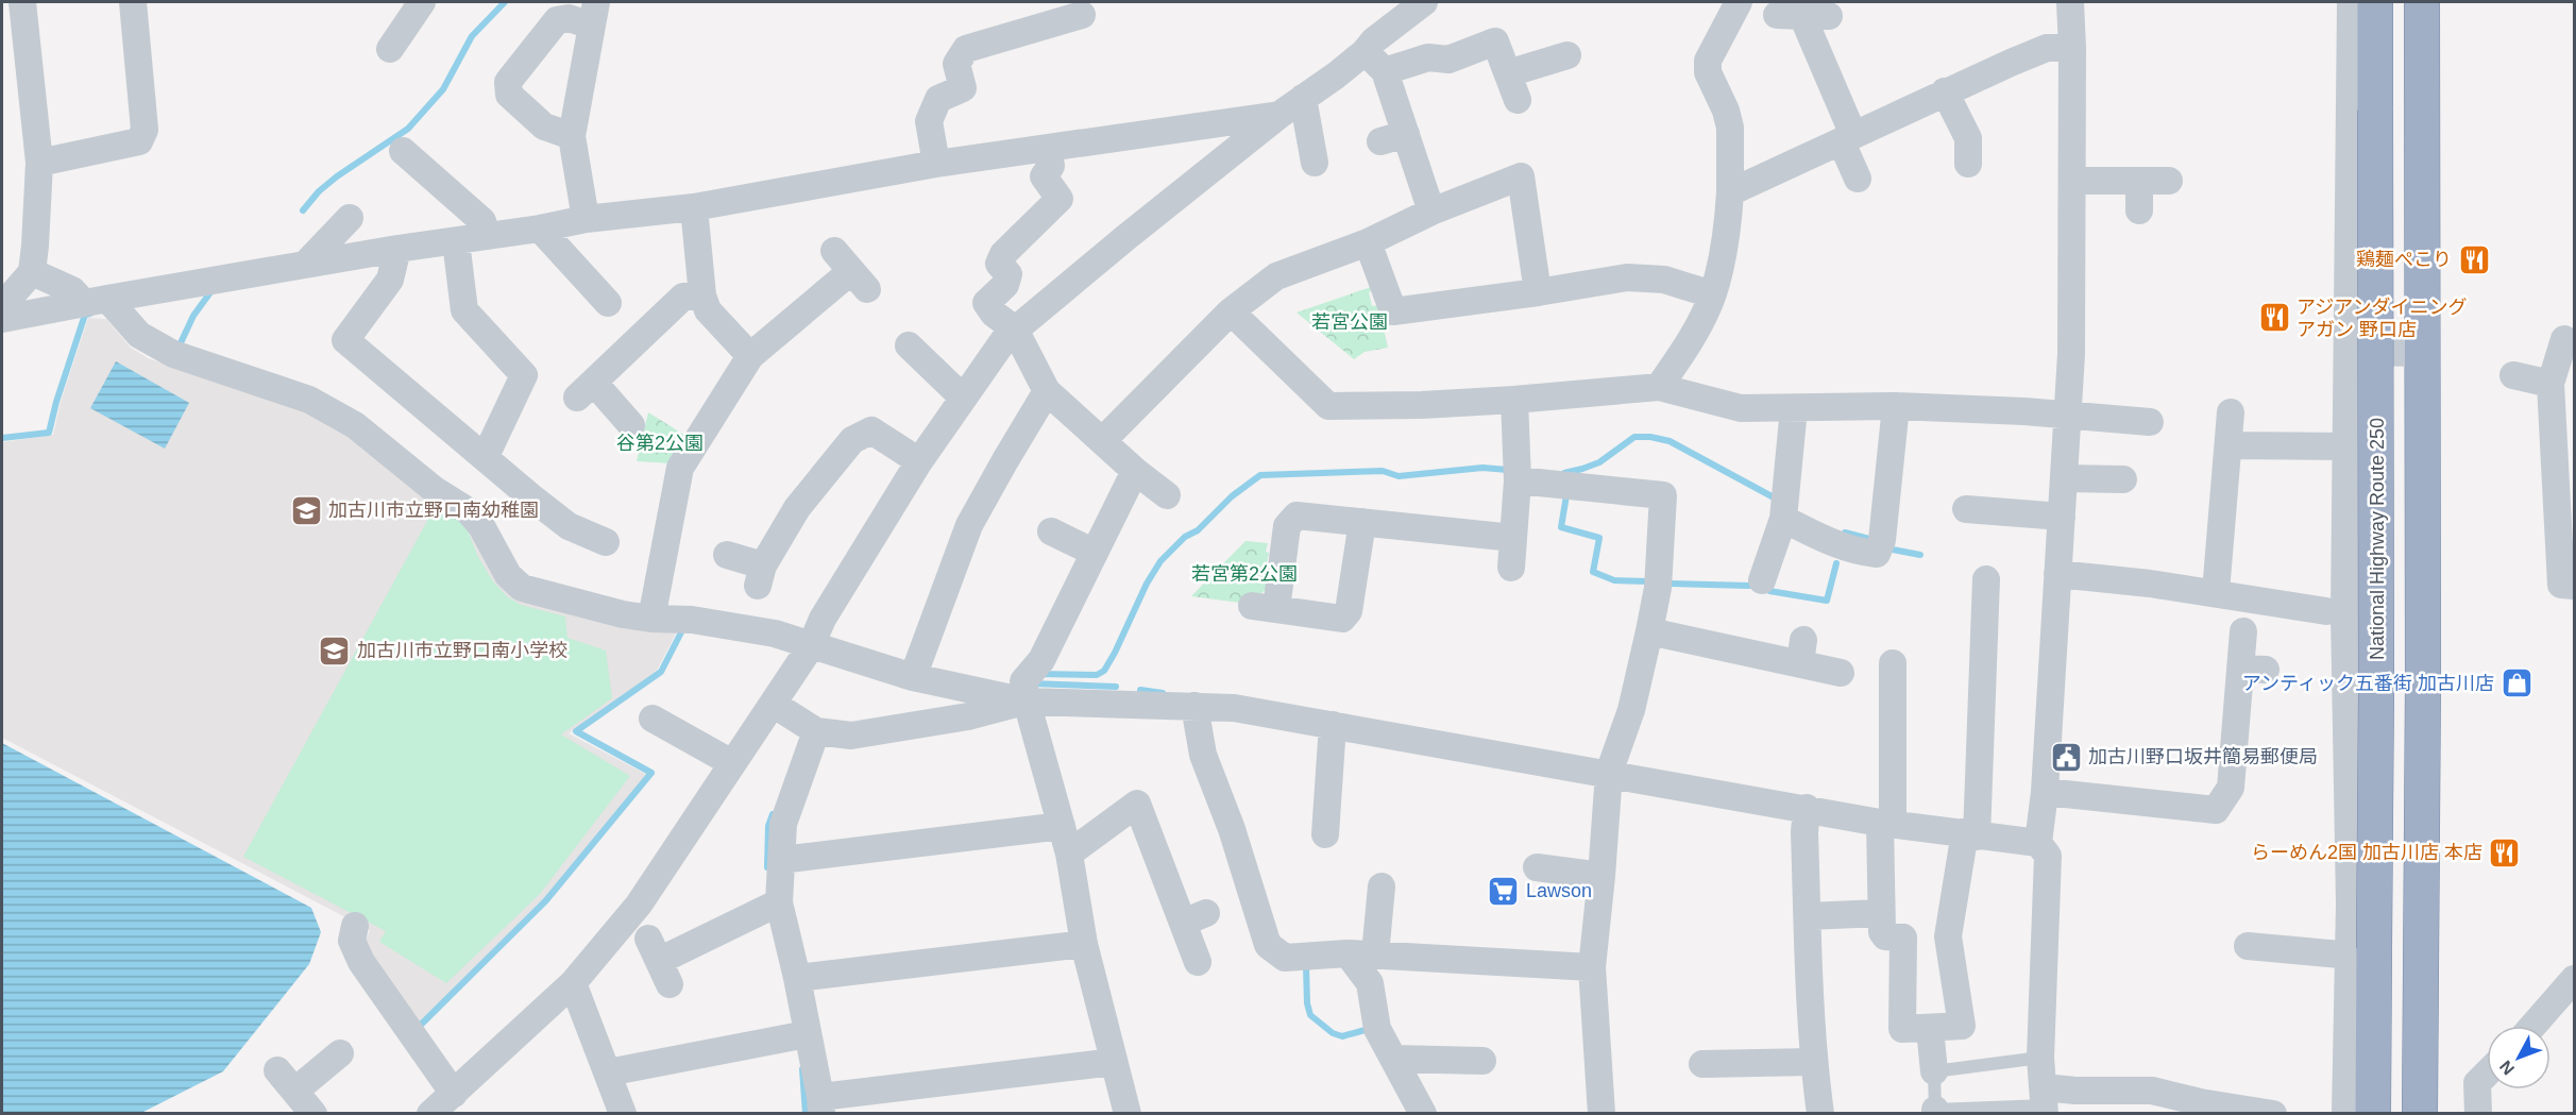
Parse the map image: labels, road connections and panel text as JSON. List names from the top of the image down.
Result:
{
  "streets": {
    "highway": ["National Highway Route 250"]
  },
  "parks": ["若宮公園", "谷第2公園", "若宮第2公園"],
  "places": {
    "restaurant": ["鶏麺ぺこり", "アジアンダイニング アガン 野口店", "らーめん2国 加古川店 本店"],
    "school or university": ["加古川市立野口南幼稚園", "加古川市立野口南小学校"],
    "shop": ["アンティック五番街 加古川店"],
    "public building": ["加古川野口坂井簡易郵便局"],
    "supermarket": ["Lawson"]
  },
  "north": "bottom left"
}
